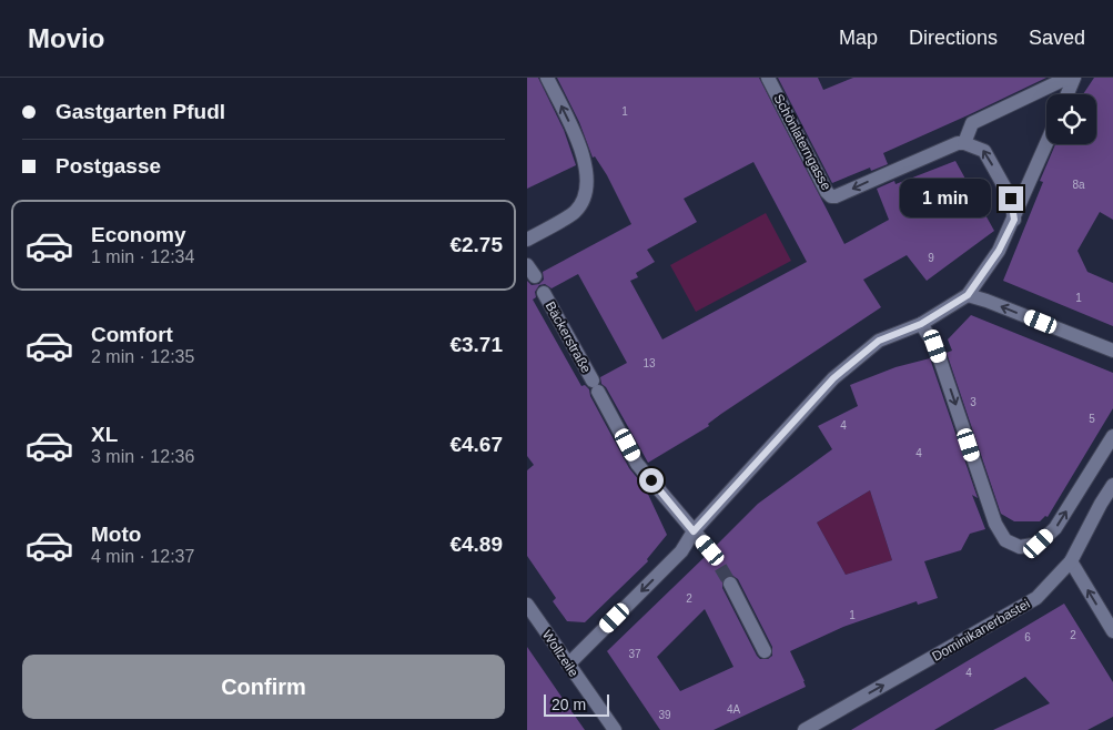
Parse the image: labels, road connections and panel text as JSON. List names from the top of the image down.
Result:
{
  "streets": {
    "street": [
      "Schönlaterngasse",
      "Bäckerstraße",
      "Dominikanerbastei",
      "Wollzeile"
    ]
  },
  "one_way": ["Dominikanerbastei"],
  "house_numbers": [
    "1",
    "8a",
    "9",
    "1",
    "13",
    "3",
    "5",
    "4",
    "4",
    "2",
    "1",
    "2",
    "6",
    "37",
    "4",
    "4A",
    "39"
  ],
  "scale_bar": "20 m",
  "page": {
    "header": "Movio",
    "nav": ["Map", "Directions", "Saved"],
    "banner": ["Gastgarten Pfudl", "Postgasse"],
    "bubble": "1 min",
    "list": [
      {
        "name": "Economy",
        "note": "1 min · 12:34",
        "value": "€2.75"
      },
      {
        "name": "Comfort",
        "note": "2 min · 12:35",
        "value": "€3.71"
      },
      {
        "name": "XL",
        "note": "3 min · 12:36",
        "value": "€4.67"
      },
      {
        "name": "Moto",
        "note": "4 min · 12:37",
        "value": "€4.89"
      }
    ],
    "buttons": "Confirm",
    "scale": "20 m"
  }
}
